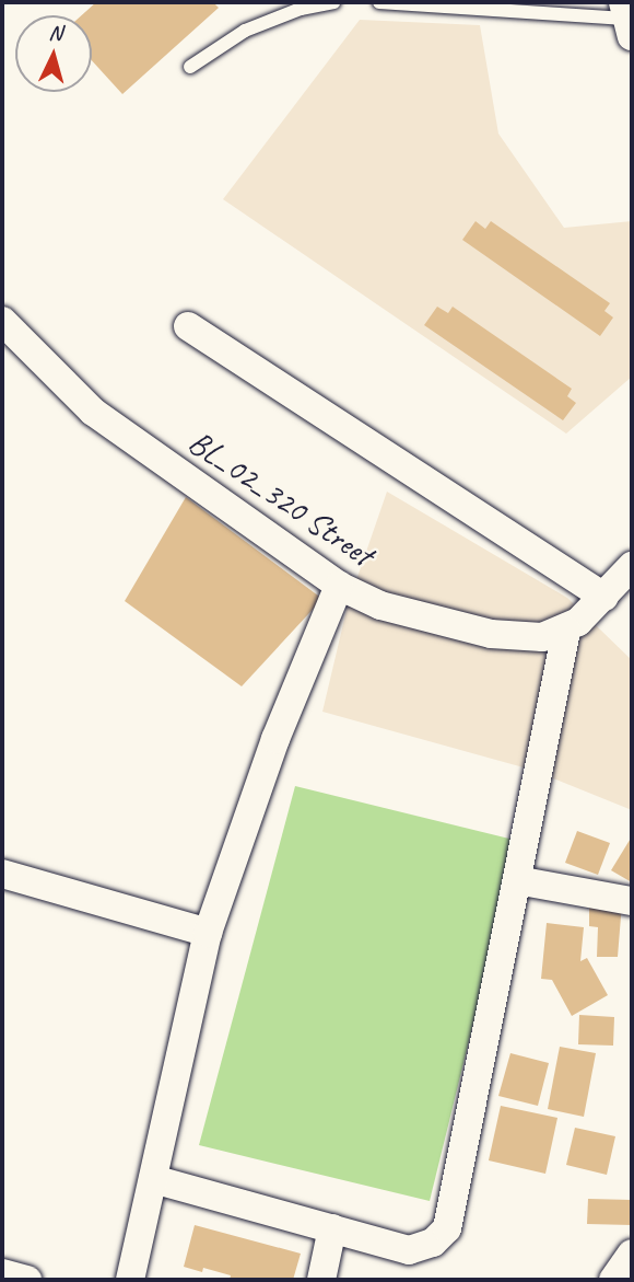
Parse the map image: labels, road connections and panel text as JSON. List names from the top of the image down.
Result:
{
  "streets": {
    "street": ["BL_02_320 Street"]
  },
  "north": "top"
}
